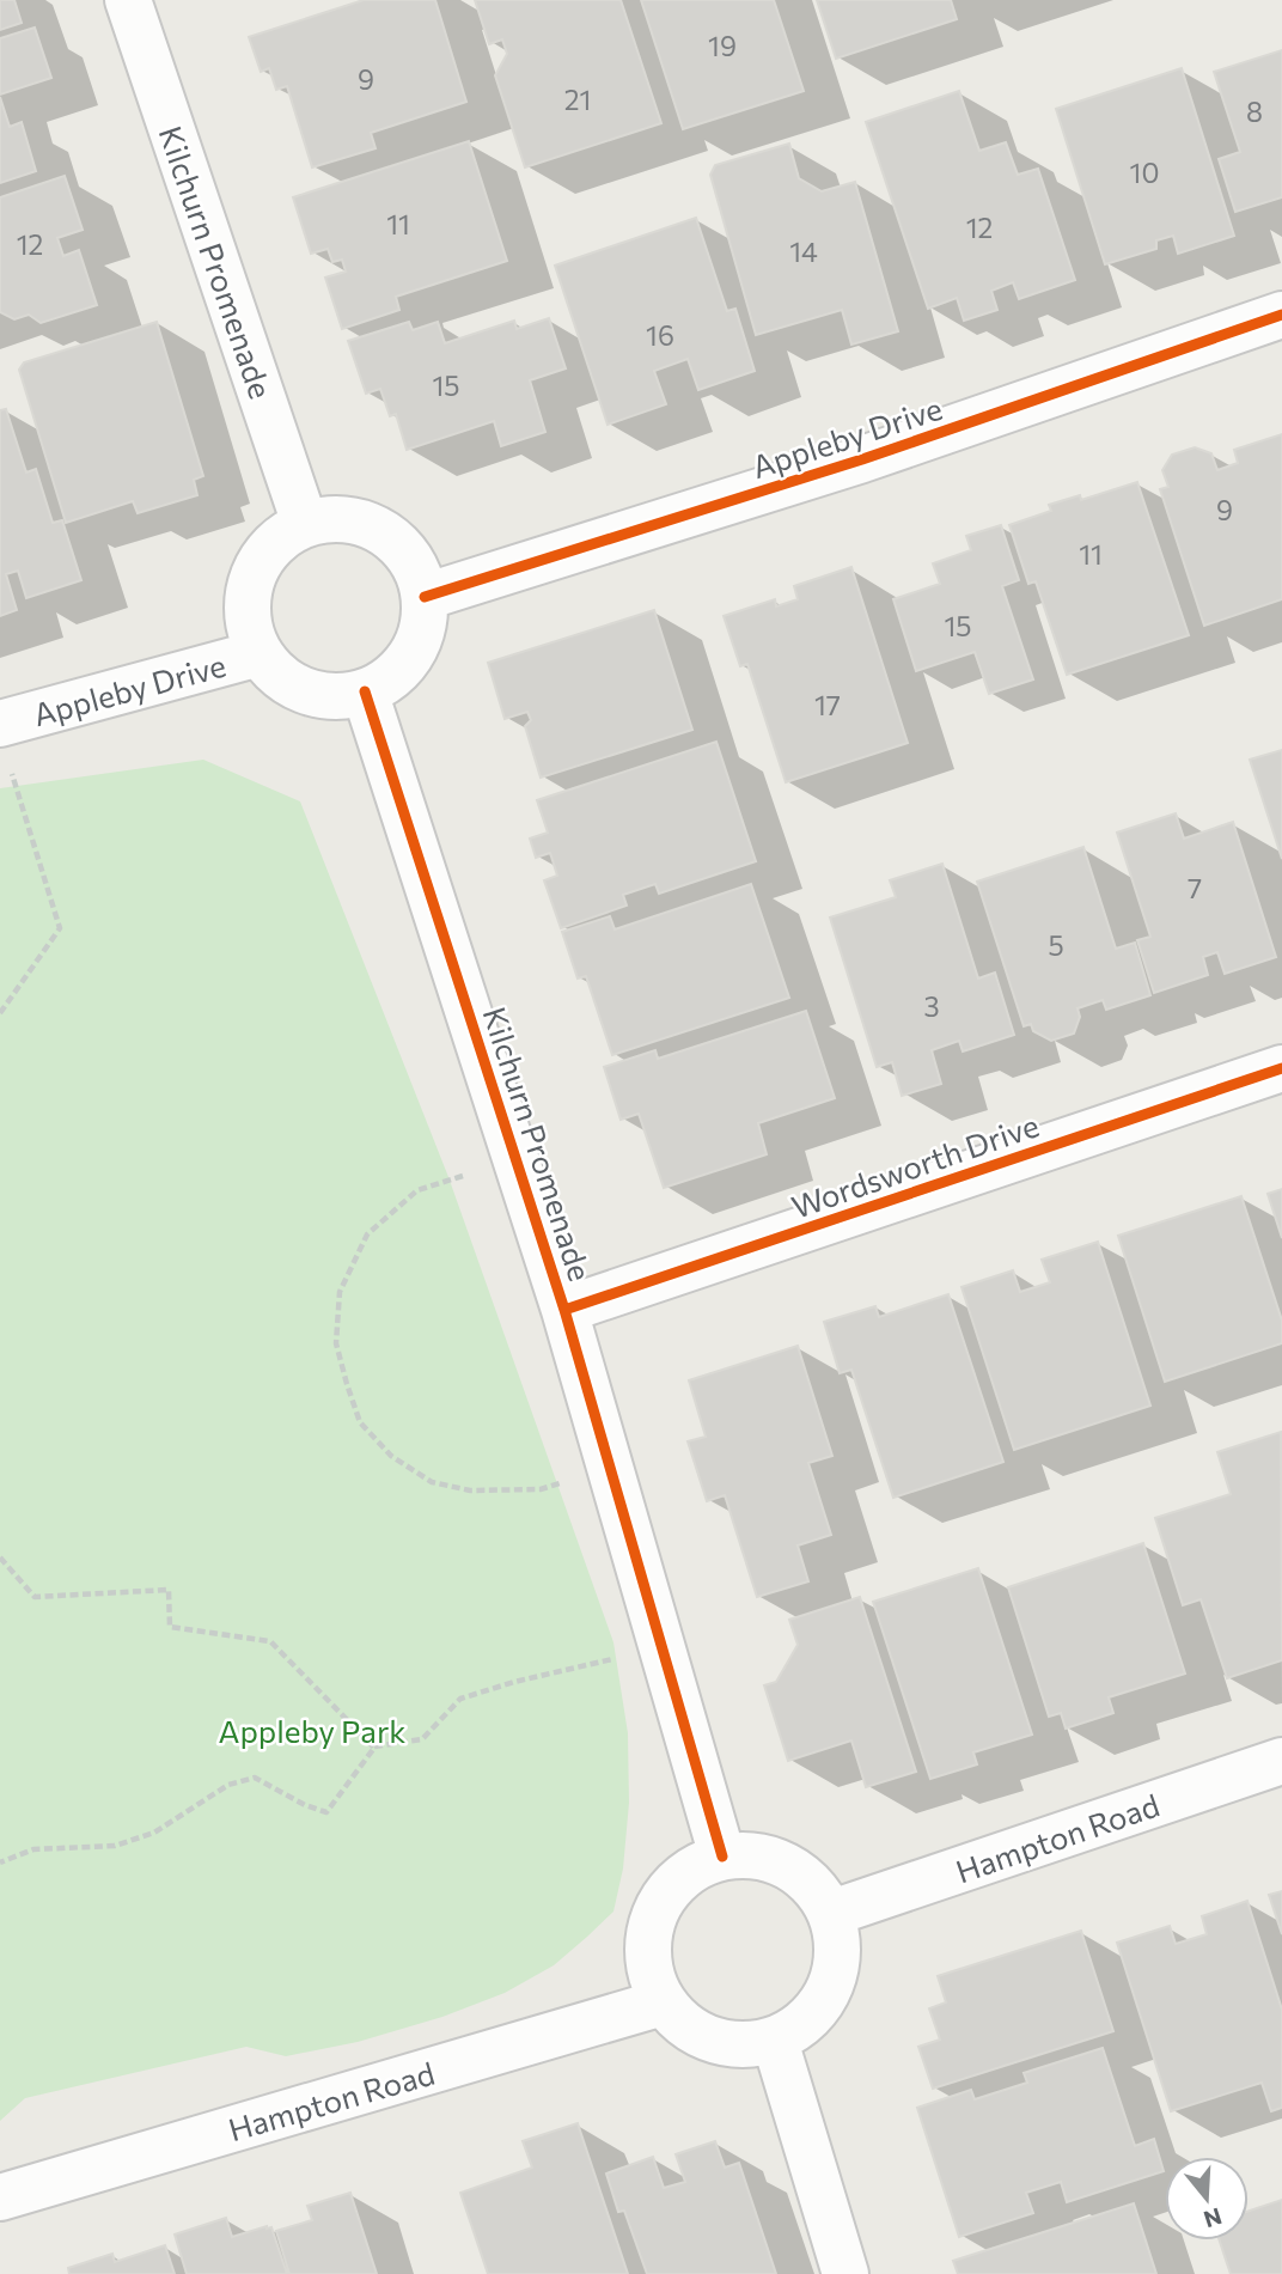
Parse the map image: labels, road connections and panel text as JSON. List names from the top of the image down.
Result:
{
  "streets": {
    "street": [
      "Kilchurn Promenade",
      "Appleby Drive",
      "Wordsworth Drive",
      "Hampton Road"
    ]
  },
  "crossings": [
    ["Kilchurn Promenade", "Appleby Drive"],
    ["Kilchurn Promenade", "Wordsworth Drive"],
    ["Kilchurn Promenade", "Hampton Road"]
  ],
  "parks": ["Appleby Park"],
  "house_numbers": [
    "19",
    "9",
    "21",
    "8",
    "10",
    "11",
    "12",
    "12",
    "14",
    "16",
    "15",
    "9",
    "11",
    "15",
    "17",
    "7",
    "5",
    "3"
  ],
  "north": "bottom"
}
